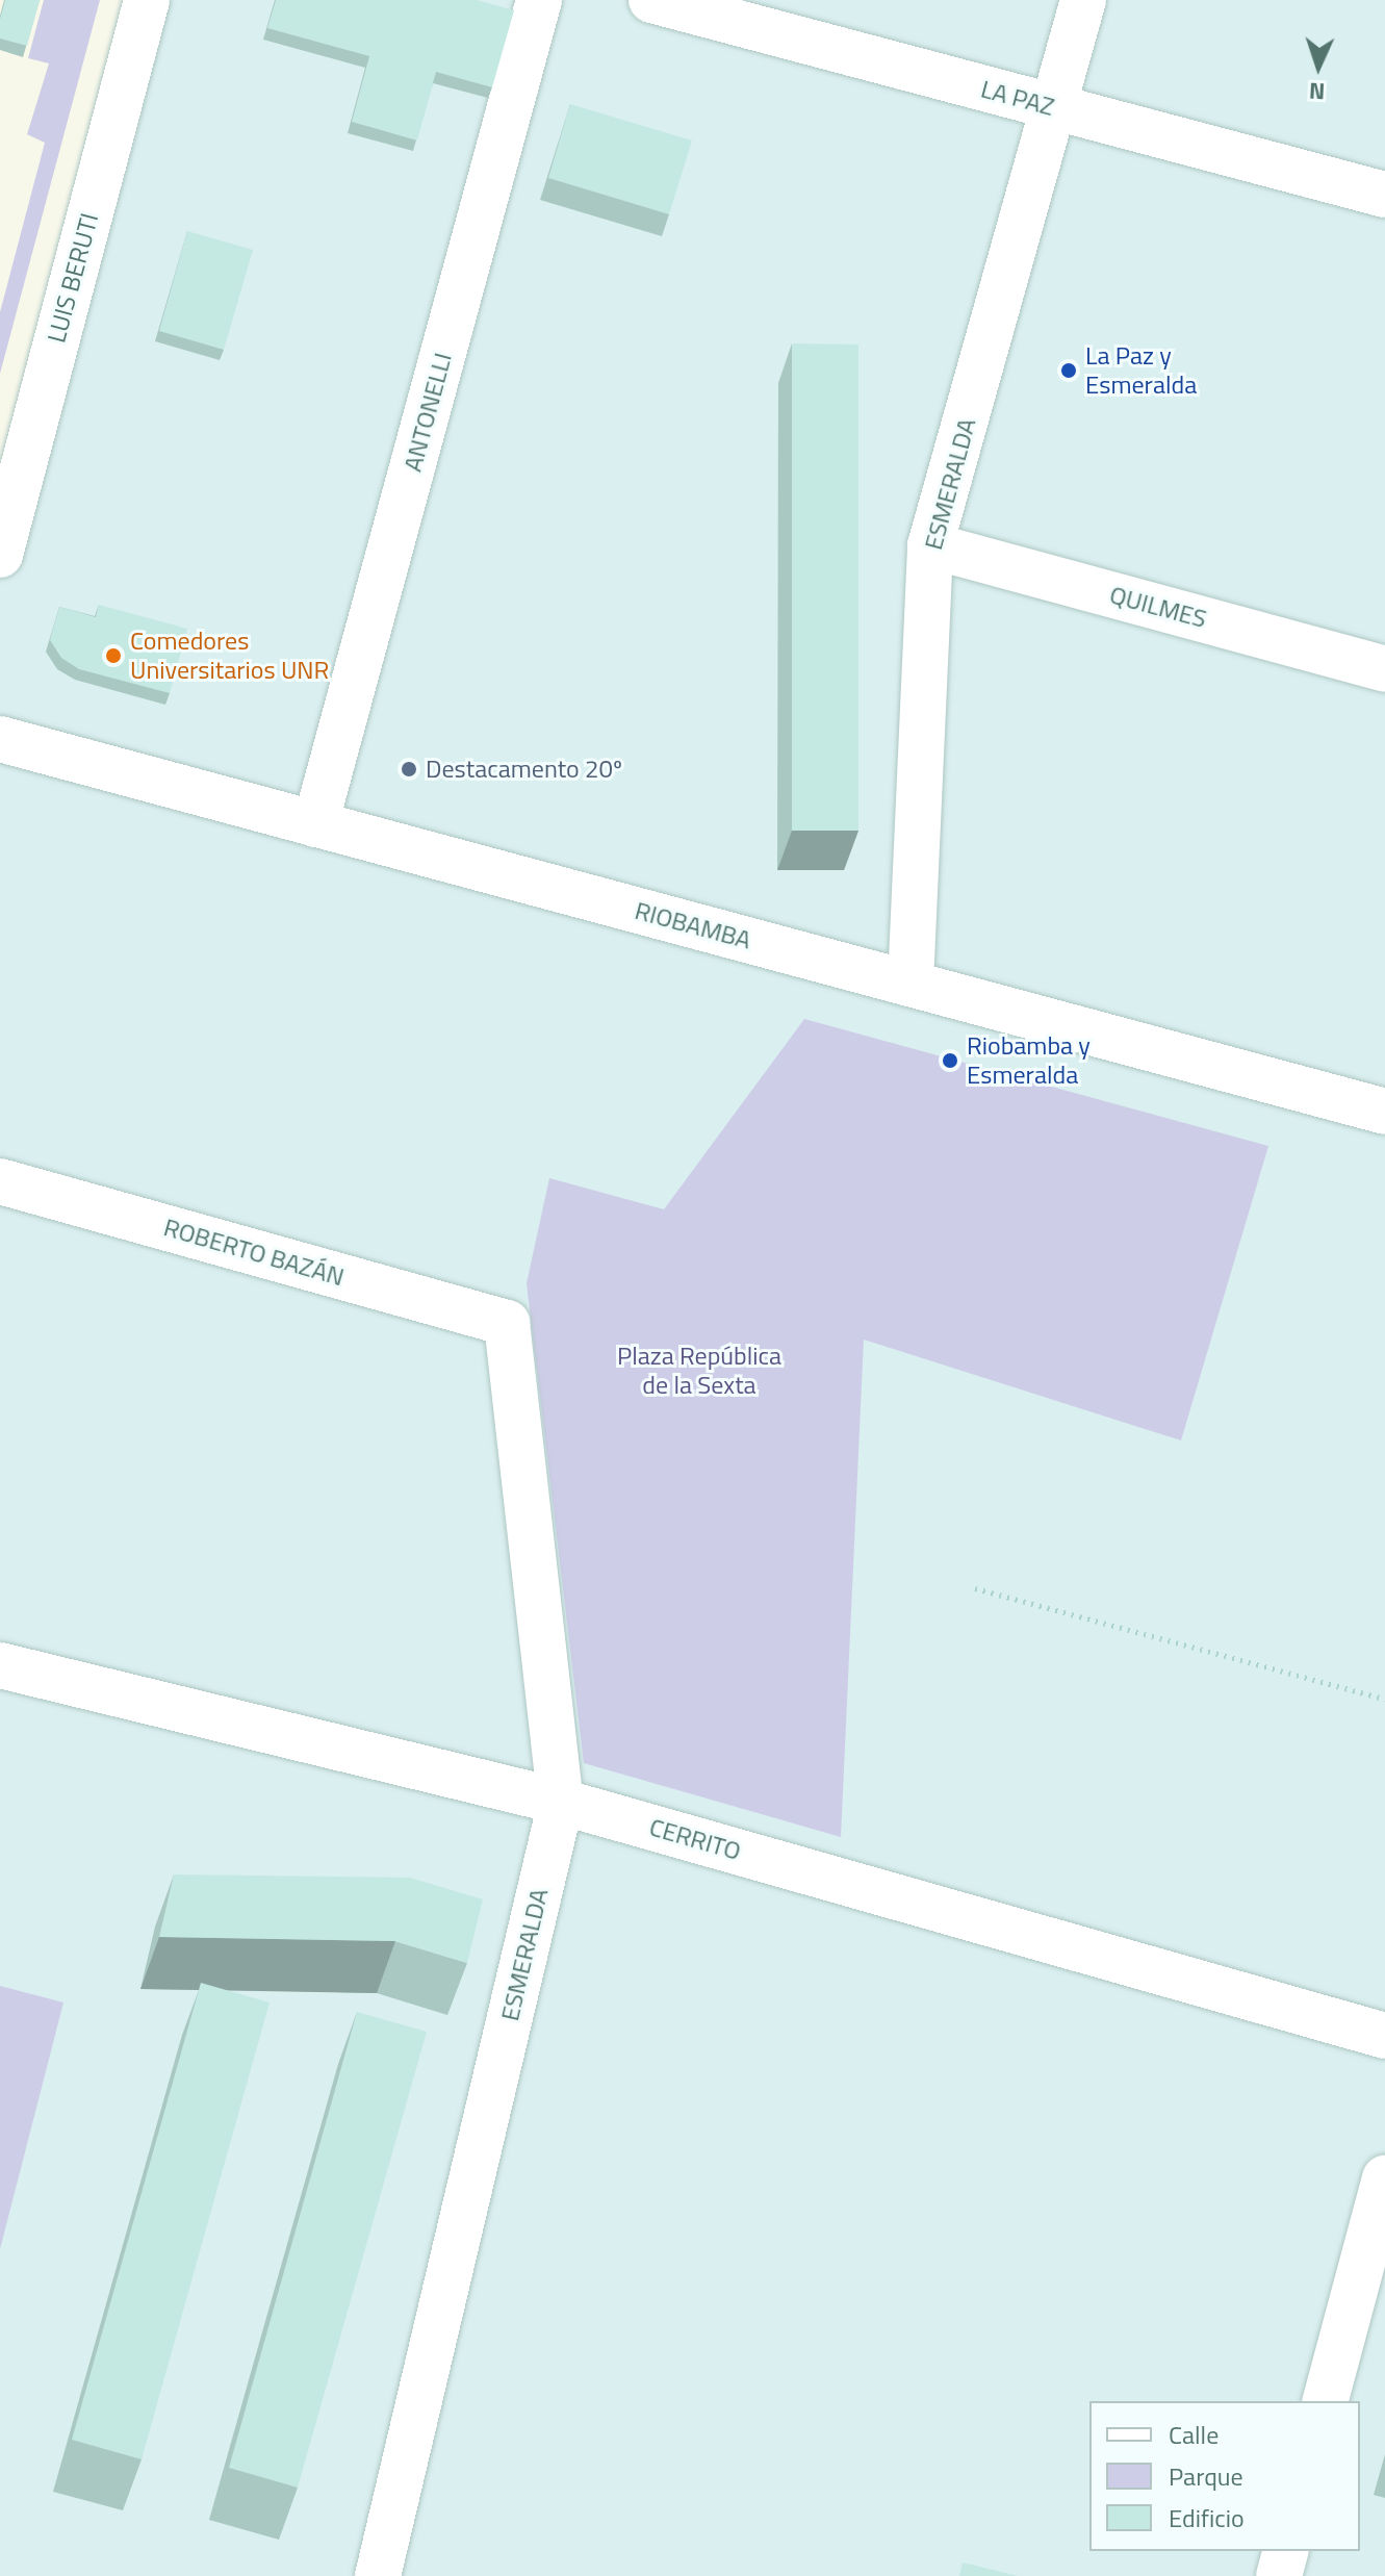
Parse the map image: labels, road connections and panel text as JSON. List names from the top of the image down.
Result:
{
  "streets": {
    "street": [
      "LA PAZ",
      "LUIS BERUTI",
      "ANTONELLI",
      "ESMERALDA",
      "QUILMES",
      "RIOBAMBA",
      "ROBERTO BAZÁN",
      "CERRITO"
    ]
  },
  "crossings": [
    ["LA PAZ", "ESMERALDA"],
    ["ANTONELLI", "RIOBAMBA"],
    ["ESMERALDA", "QUILMES"],
    ["ESMERALDA", "RIOBAMBA"],
    ["ESMERALDA", "ROBERTO BAZÁN"],
    ["ESMERALDA", "CERRITO"]
  ],
  "parks": ["Plaza República de la Sexta"],
  "places": [
    "La Paz y Esmeralda",
    "Comedores Universitarios UNR",
    "Destacamento 20º",
    "Riobamba y Esmeralda"
  ],
  "legend": ["Calle", "Parque", "Edificio"],
  "north": "bottom"
}
